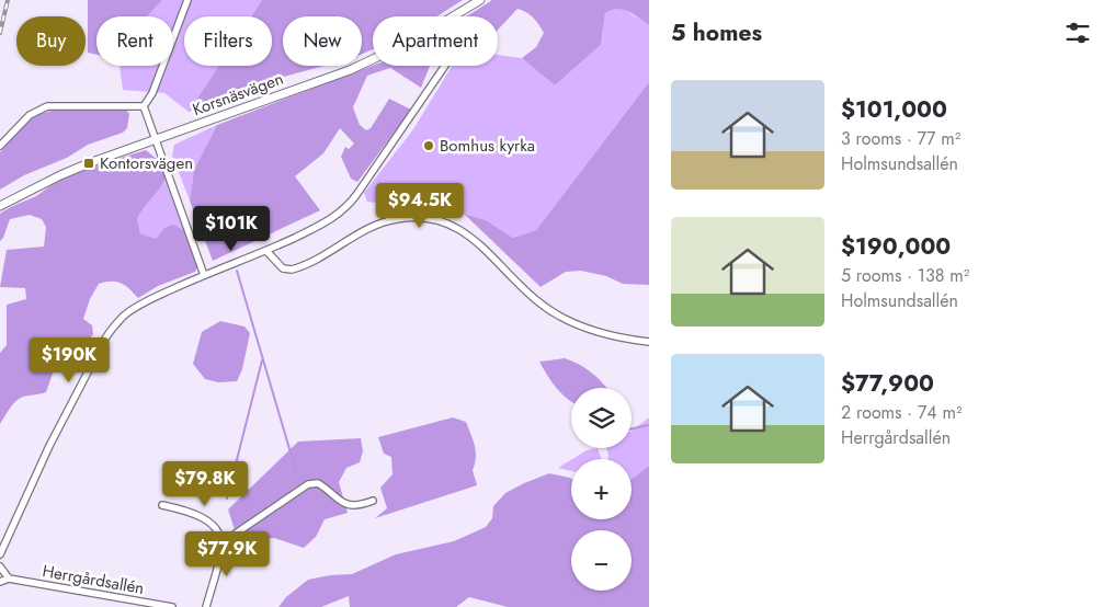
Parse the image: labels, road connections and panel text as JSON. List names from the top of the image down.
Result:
{
  "streets": {
    "street": ["Korsnäsvägen", "Herrgårdsallén"]
  },
  "places": {
    "other": ["Bomhus kyrka"],
    "transit": ["Kontorsvägen"]
  },
  "page": {
    "heading": "5 homes",
    "chip": [
      "Buy",
      "Rent",
      "Filters",
      "New",
      "Apartment"
    ],
    "list": [
      {
        "name": "$101,000",
        "note": "3 rooms · 77 m² · Holmsundsallén"
      },
      {
        "name": "$190,000",
        "note": "5 rooms · 138 m² · Holmsundsallén"
      },
      {
        "name": "$77,900",
        "note": "2 rooms · 74 m² · Herrgårdsallén"
      }
    ],
    "price": [
      "$94.5K",
      "$101K",
      "$190K",
      "$79.8K",
      "$77.9K"
    ],
    "map_buttons": ["+", "−"]
  }
}
